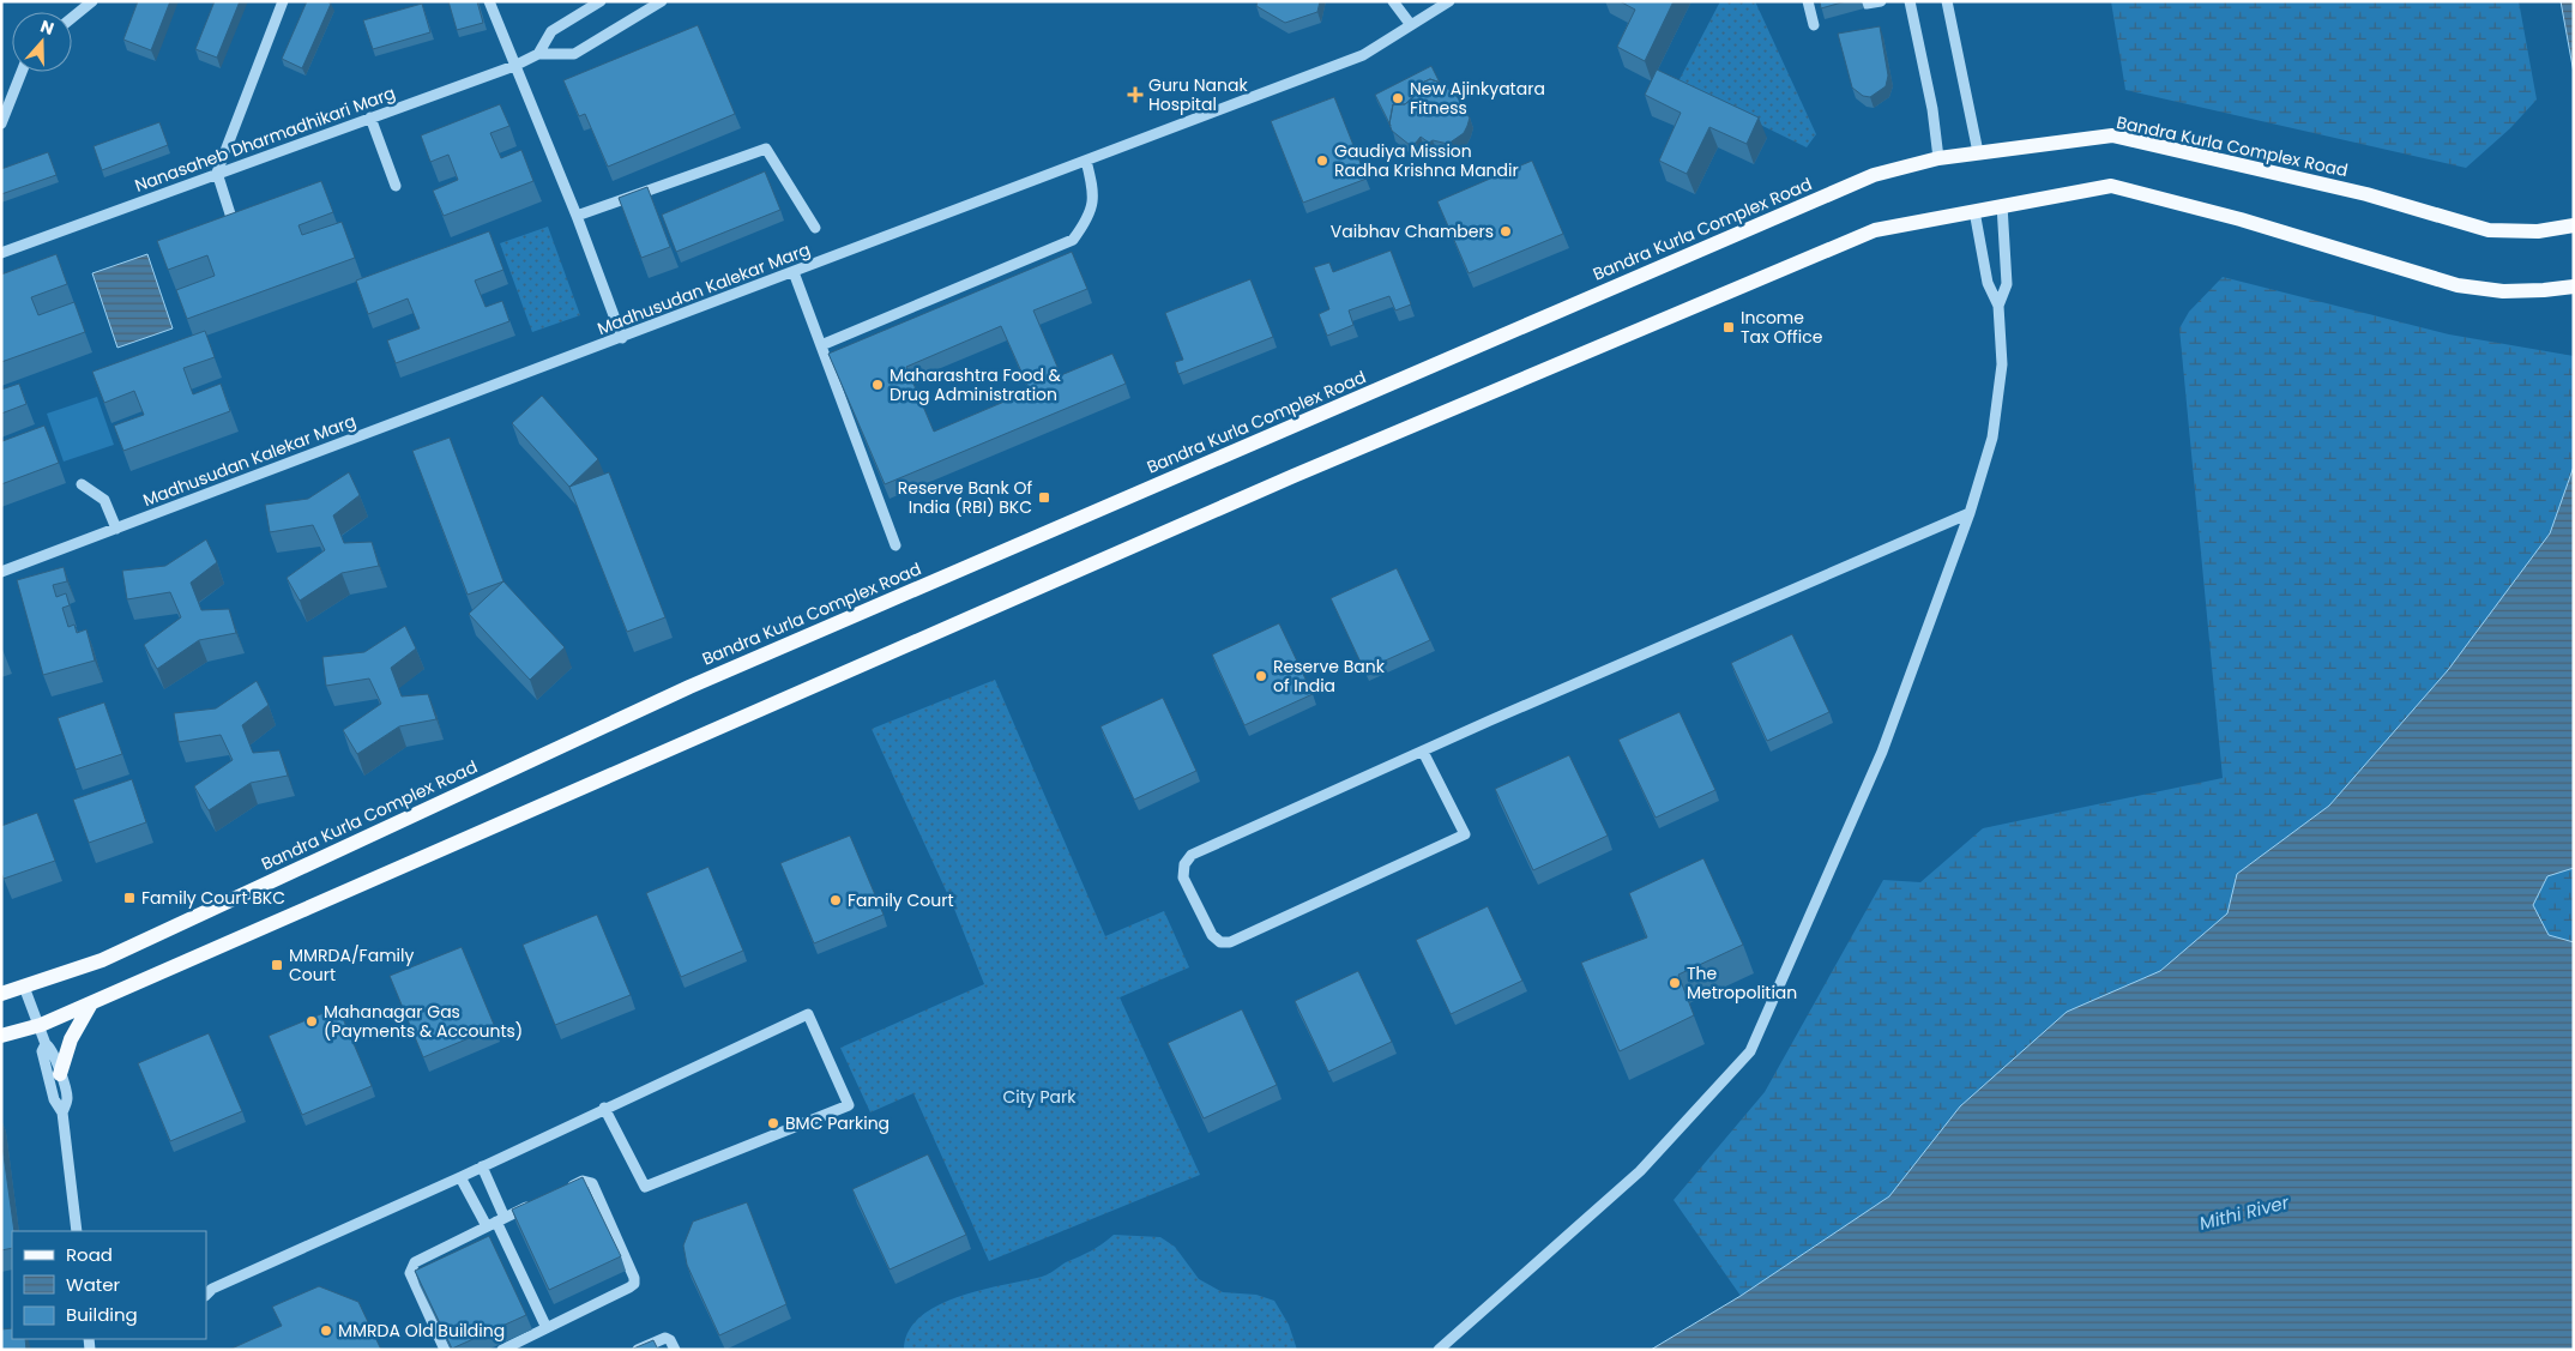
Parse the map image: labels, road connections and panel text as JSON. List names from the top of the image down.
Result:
{
  "streets": {
    "main road": ["Bandra Kurla Complex Road"],
    "street": ["Nanasaheb Dharmadhikari Marg", "Madhusudan Kalekar Marg"]
  },
  "water": ["Mithi River"],
  "parks": ["City Park"],
  "places": {
    "health": ["Guru Nanak Hospital"],
    "other": [
      "New Ajinkyatara Fitness",
      "Gaudiya Mission Radha Krishna Mandir",
      "Vaibhav Chambers",
      "Maharashtra Food & Drug Administration",
      "Reserve Bank of India",
      "Family Court",
      "The Metropolitian",
      "Mahanagar Gas (Payments & Accounts)",
      "BMC Parking",
      "MMRDA Old Building"
    ],
    "transit": [
      "Income Tax Office",
      "Reserve Bank Of India (RBI) BKC",
      "Family Court BKC",
      "MMRDA/Family Court"
    ]
  },
  "legend": ["Road", "Water", "Building"],
  "north": "top"
}
